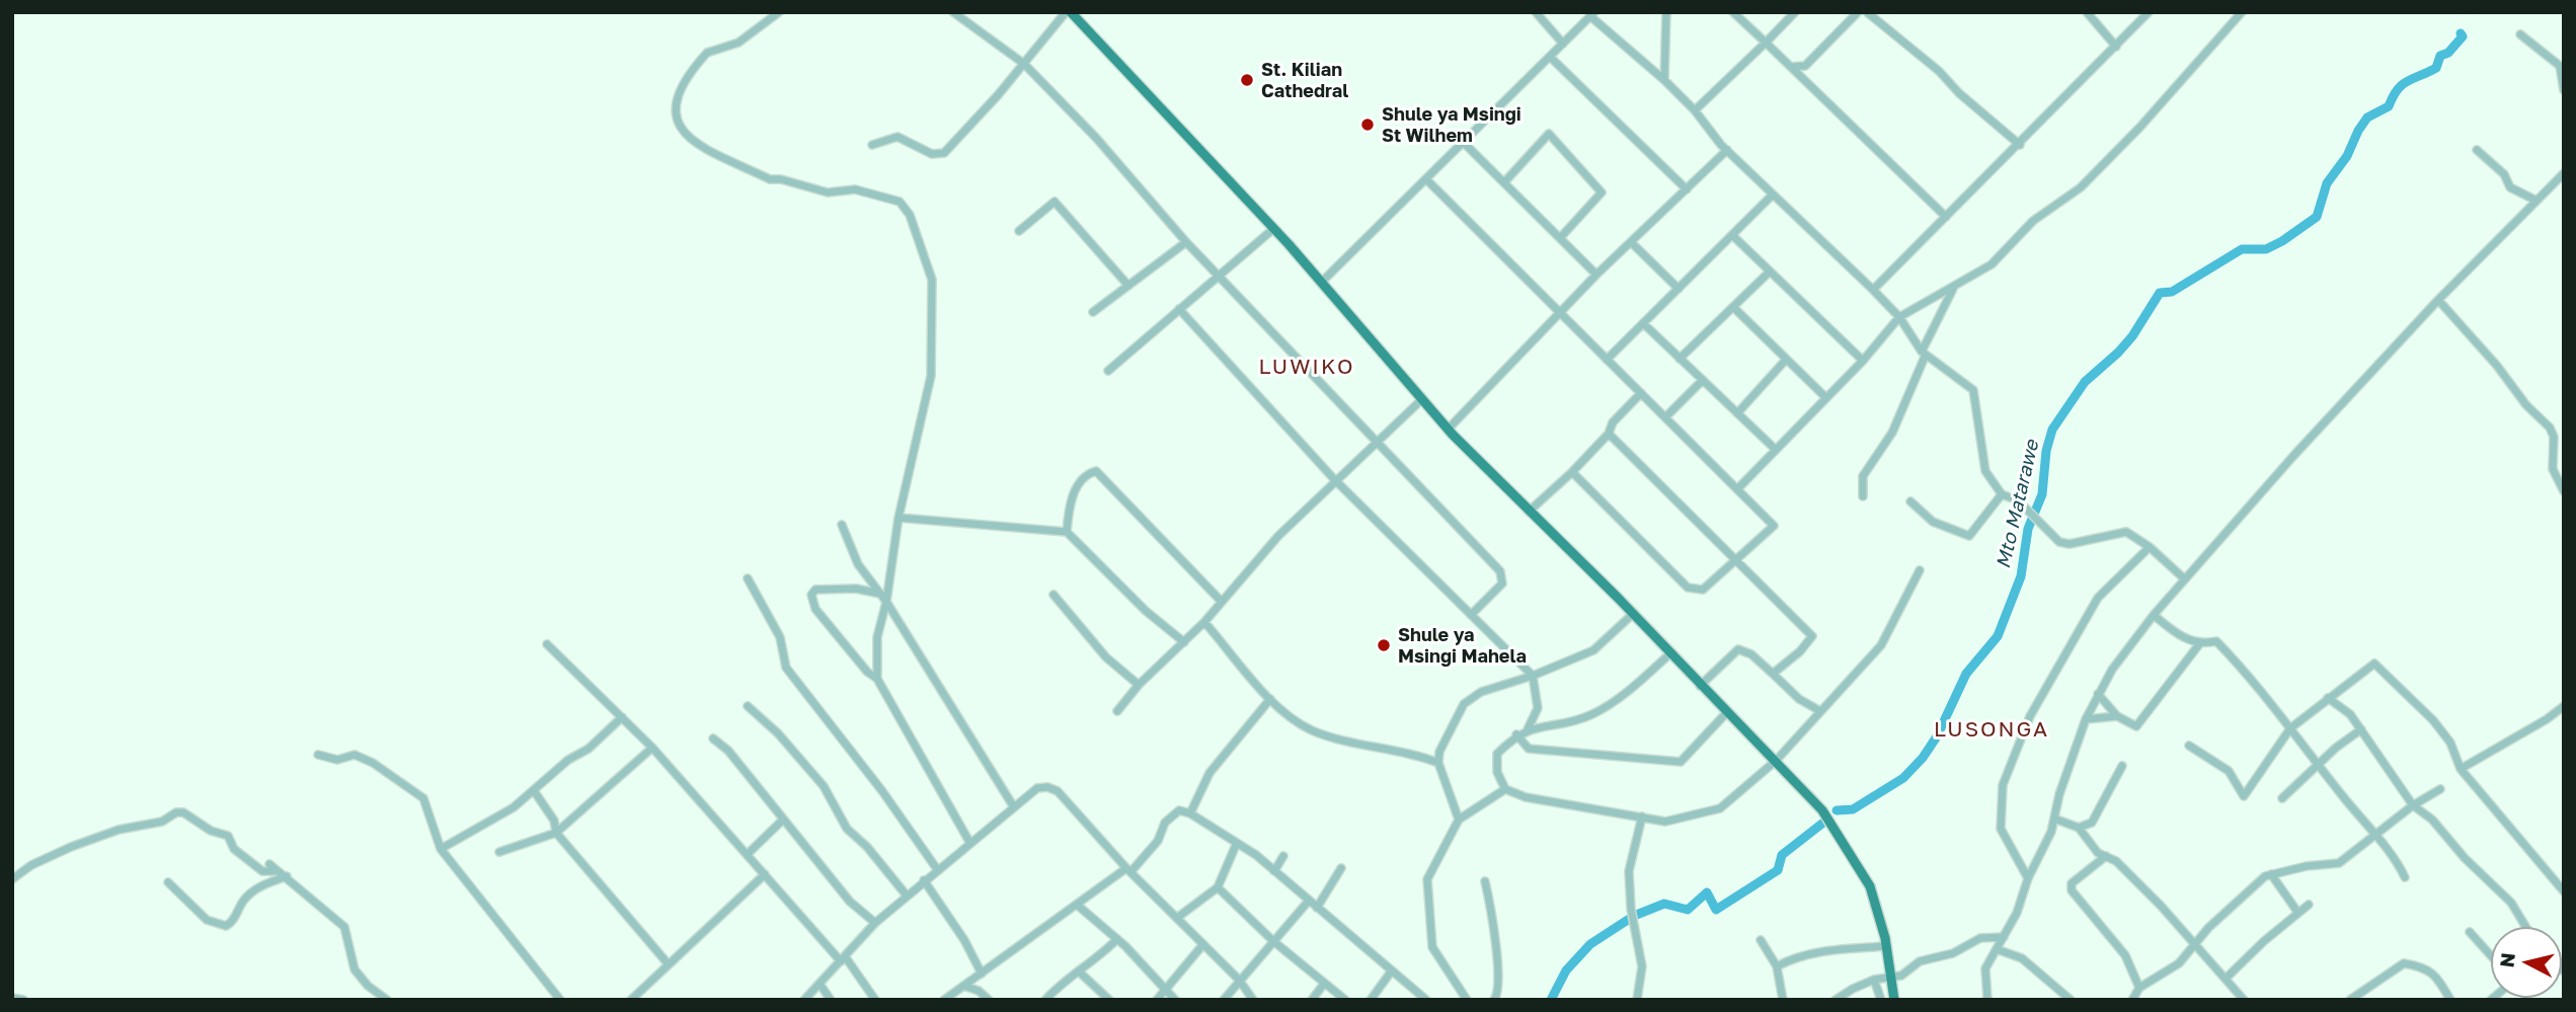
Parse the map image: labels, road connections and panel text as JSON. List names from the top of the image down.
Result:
{
  "districts": ["LUWIKO", "LUSONGA"],
  "water": ["Mto Matarawe"],
  "places": ["St. Kilian Cathedral", "Shule ya Msingi St Wilhem", "Shule ya Msingi Mahela"],
  "north": "left"
}
